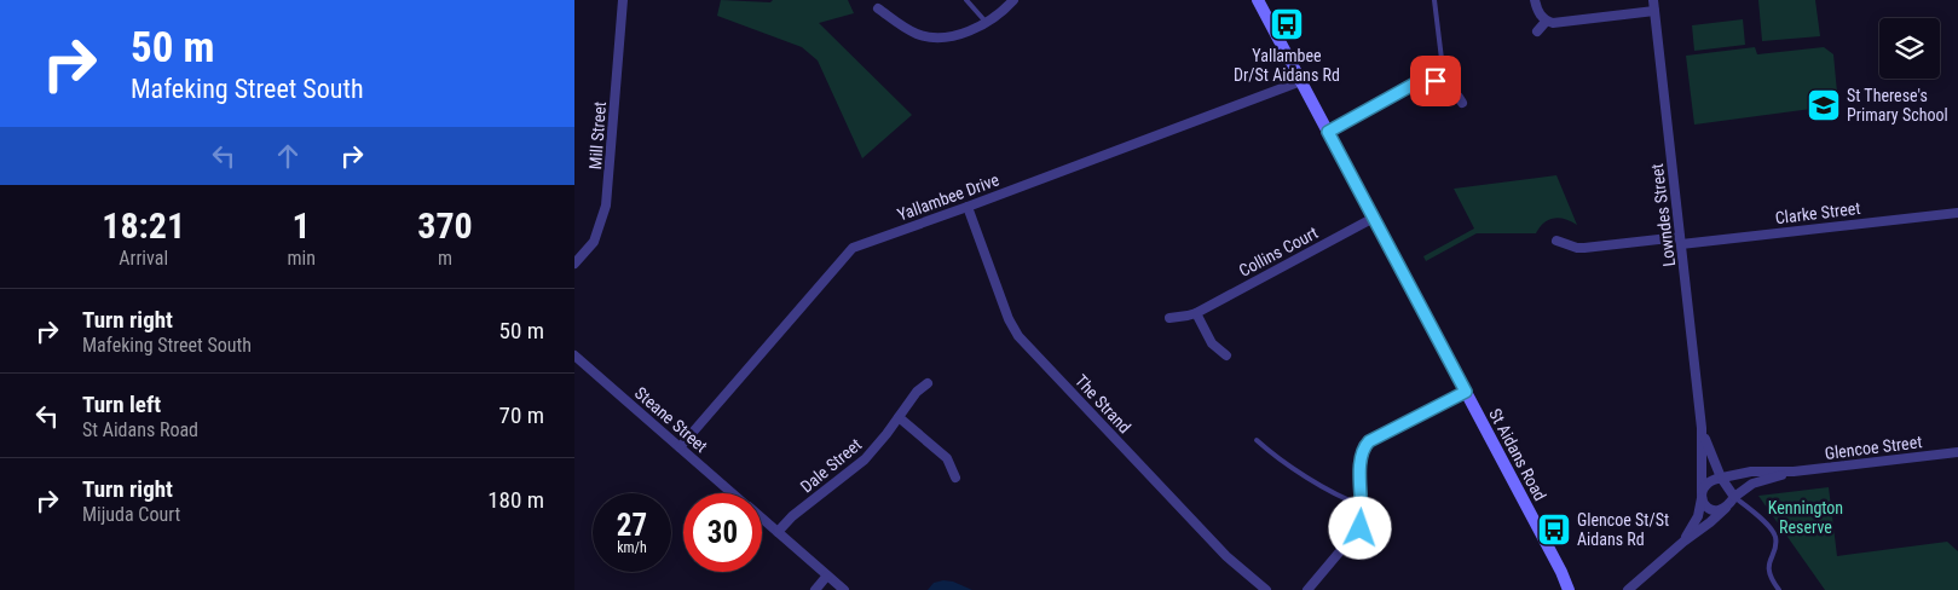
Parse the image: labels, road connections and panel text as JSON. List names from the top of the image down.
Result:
{
  "streets": {
    "street": [
      "Mill Street",
      "Yallambee Drive",
      "Clarke Street",
      "Lowndes Street",
      "Collins Court",
      "The Strand",
      "Steane Street",
      "Glencoe Street",
      "St Aidans Road",
      "Dale Street"
    ]
  },
  "crossings": [
    ["Yallambee Drive", "The Strand"],
    ["Yallambee Drive", "Steane Street"],
    ["Yallambee Drive", "St Aidans Road"],
    ["Clarke Street", "Lowndes Street"],
    ["Lowndes Street", "Glencoe Street"],
    ["Collins Court", "St Aidans Road"],
    ["Steane Street", "Dale Street"]
  ],
  "parks": ["Kennington Reserve"],
  "places": {
    "bus stop": ["Yallambee Dr/St Aidans Rd", "Glencoe St/St Aidans Rd"],
    "school or university": ["St Therese's Primary School"]
  },
  "page": {
    "turn": ["50 m", "Mafeking Street South"],
    "eta": [
      "18:21",
      "Arrival",
      "1",
      "min",
      "370",
      "m"
    ],
    "list": [
      {
        "name": "Turn right",
        "note": "Mafeking Street South",
        "value": "50 m"
      },
      {
        "name": "Turn left",
        "note": "St Aidans Road",
        "value": "70 m"
      },
      {
        "name": "Turn right",
        "note": "Mijuda Court",
        "value": "180 m"
      }
    ],
    "speed": "27 km/h",
    "limit": "30"
  }
}
